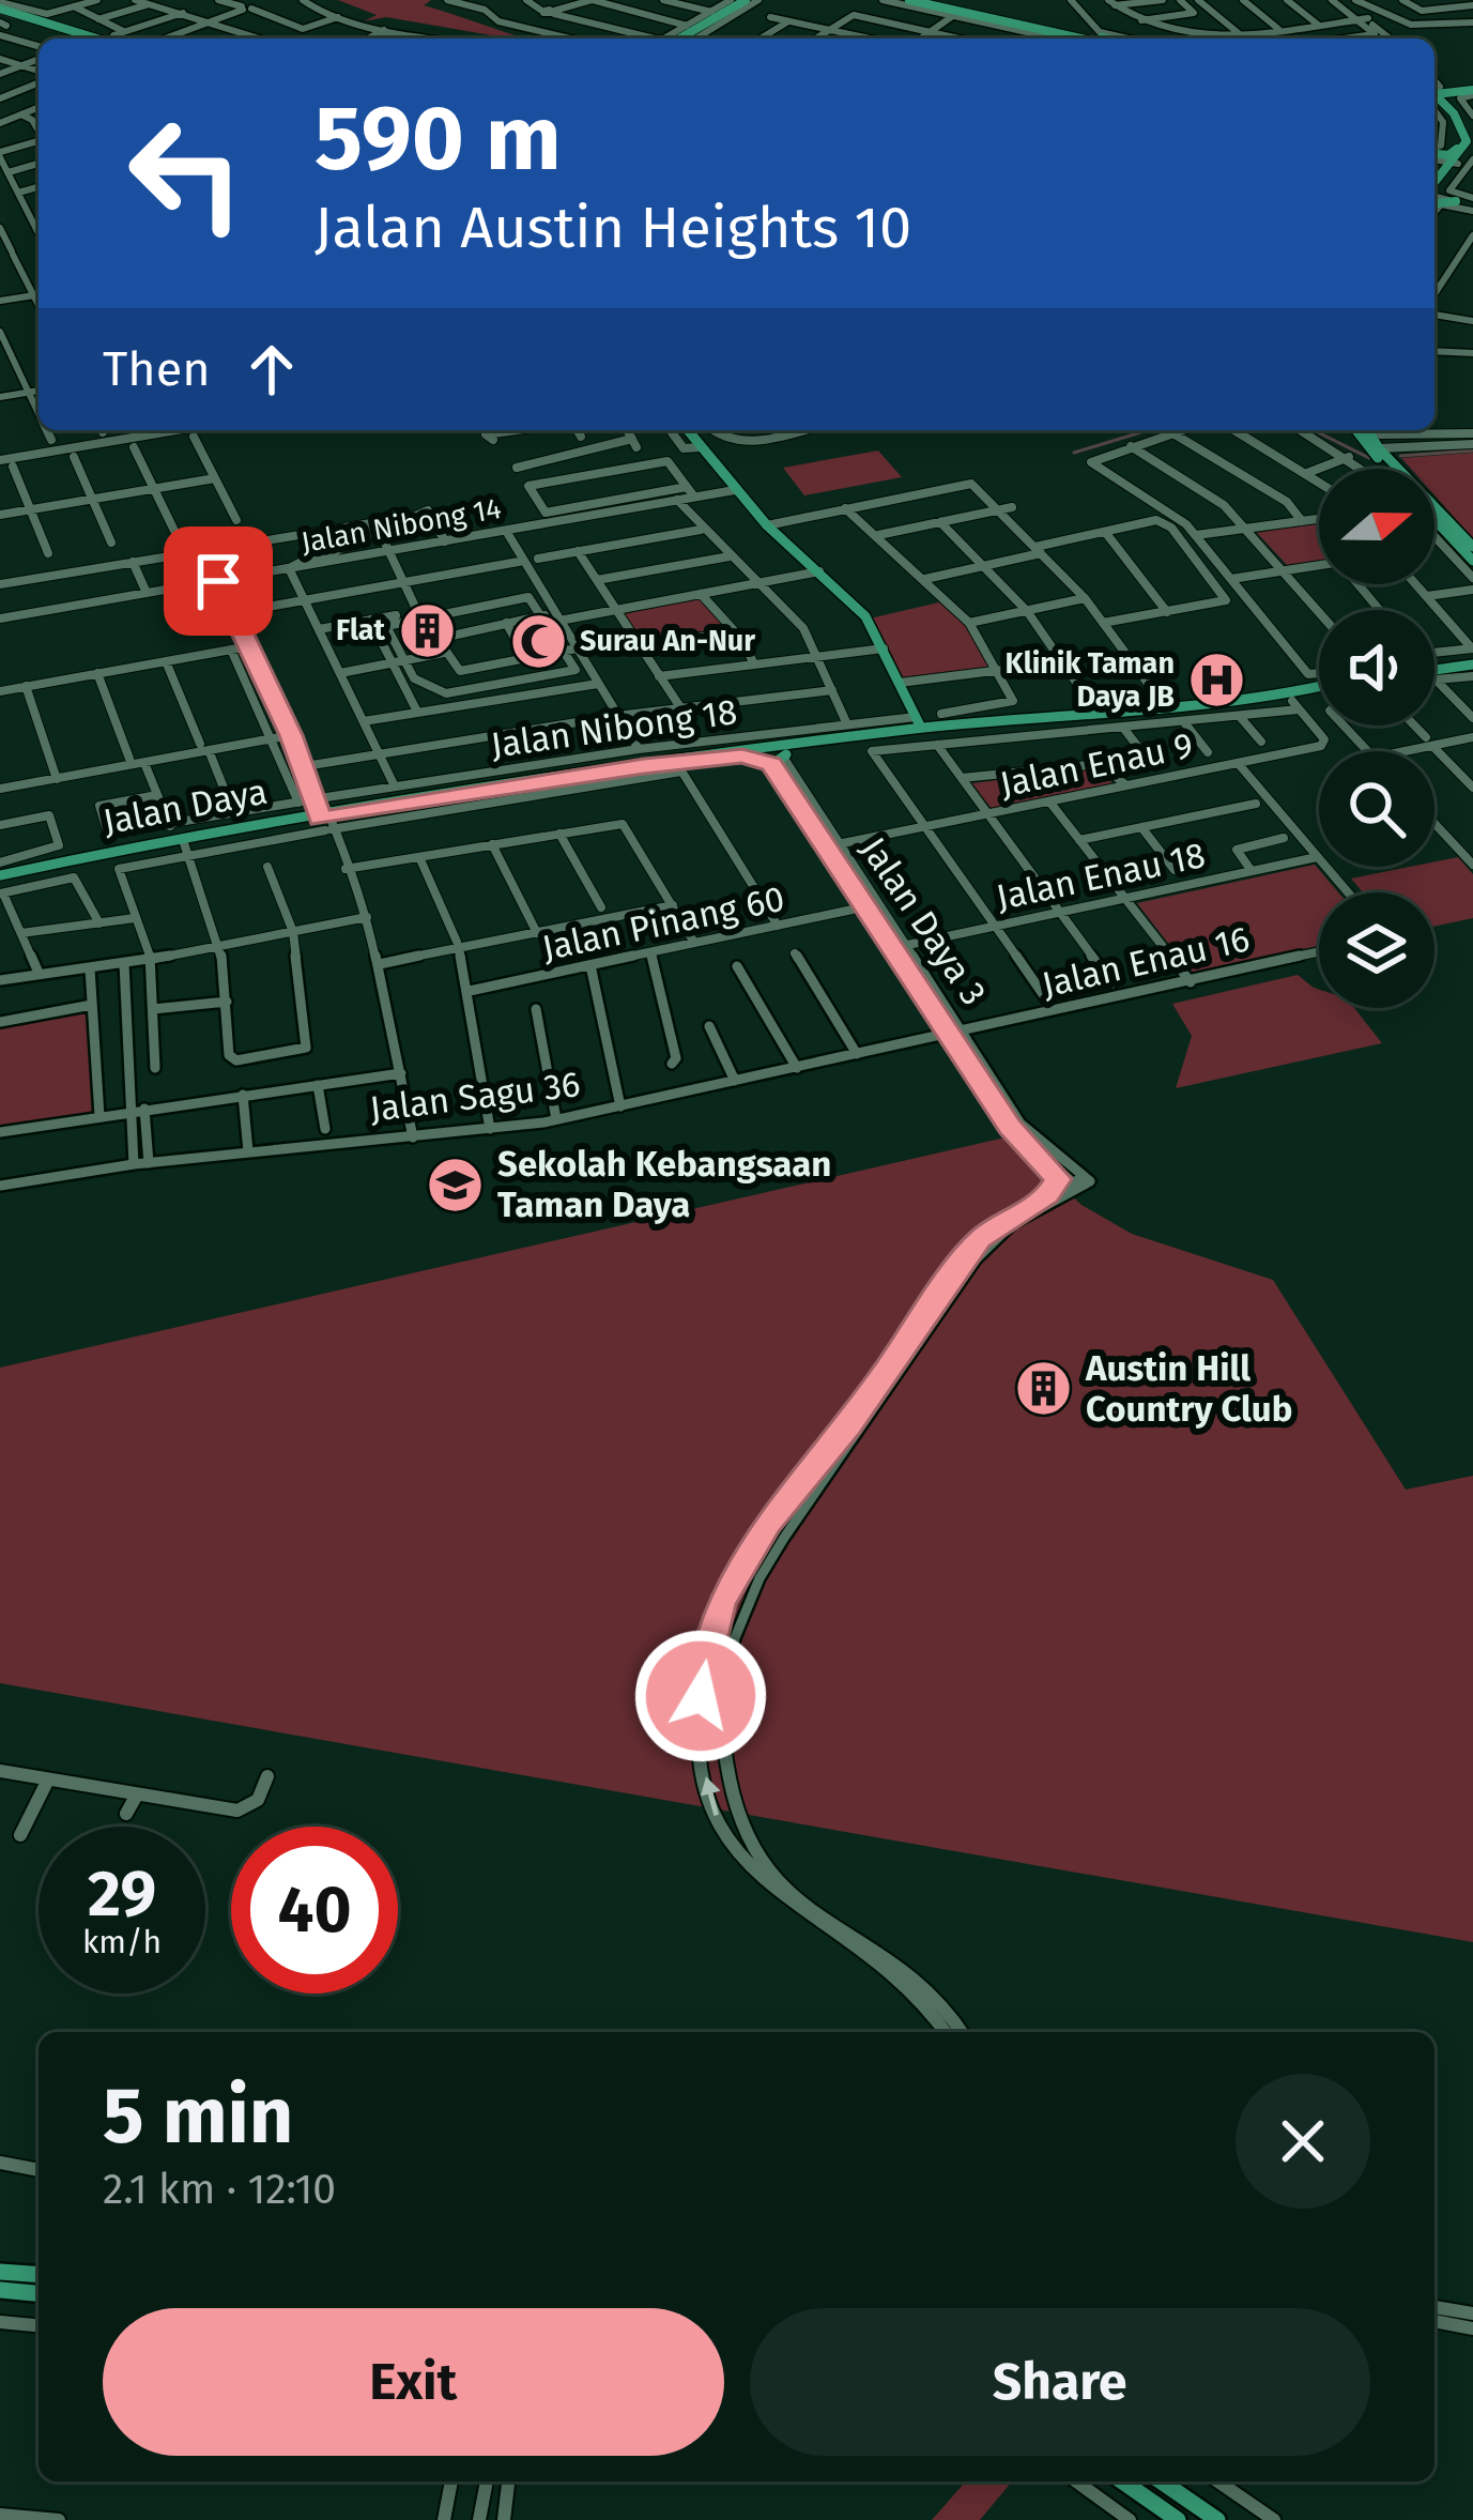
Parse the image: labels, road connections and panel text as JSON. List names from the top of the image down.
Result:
{
  "streets": {
    "main road": ["Jalan Daya"],
    "street": [
      "Jalan Nibong 14",
      "Jalan Nibong 18",
      "Jalan Enau 9",
      "Jalan Enau 18",
      "Jalan Daya 3",
      "Jalan Pinang 60",
      "Jalan Enau 16",
      "Jalan Sagu 36"
    ]
  },
  "crossings": [
    ["Jalan Nibong 18", "Jalan Daya"],
    ["Jalan Enau 9", "Jalan Daya"],
    ["Jalan Enau 9", "Jalan Daya 3"],
    ["Jalan Daya", "Jalan Daya 3"],
    ["Jalan Enau 18", "Jalan Daya 3"],
    ["Jalan Daya 3", "Jalan Pinang 60"],
    ["Jalan Daya 3", "Jalan Enau 16"],
    ["Jalan Daya 3", "Jalan Sagu 36"],
    ["Jalan Enau 16", "Jalan Sagu 36"]
  ],
  "places": {
    "building": ["Flat", "Austin Hill Country Club"],
    "mosque": ["Surau An-Nur"],
    "hospital": ["Klinik Taman Daya JB"],
    "school or university": ["Sekolah Kebangsaan Taman Daya"]
  },
  "north": "right",
  "page": {
    "turn": ["590 m", "Jalan Austin Heights 10"],
    "then": "Then",
    "speed": "29 km/h",
    "limit": "40",
    "heading": ["5 min", "2.1 km · 12:10"],
    "buttons": ["Exit", "Share"]
  }
}
